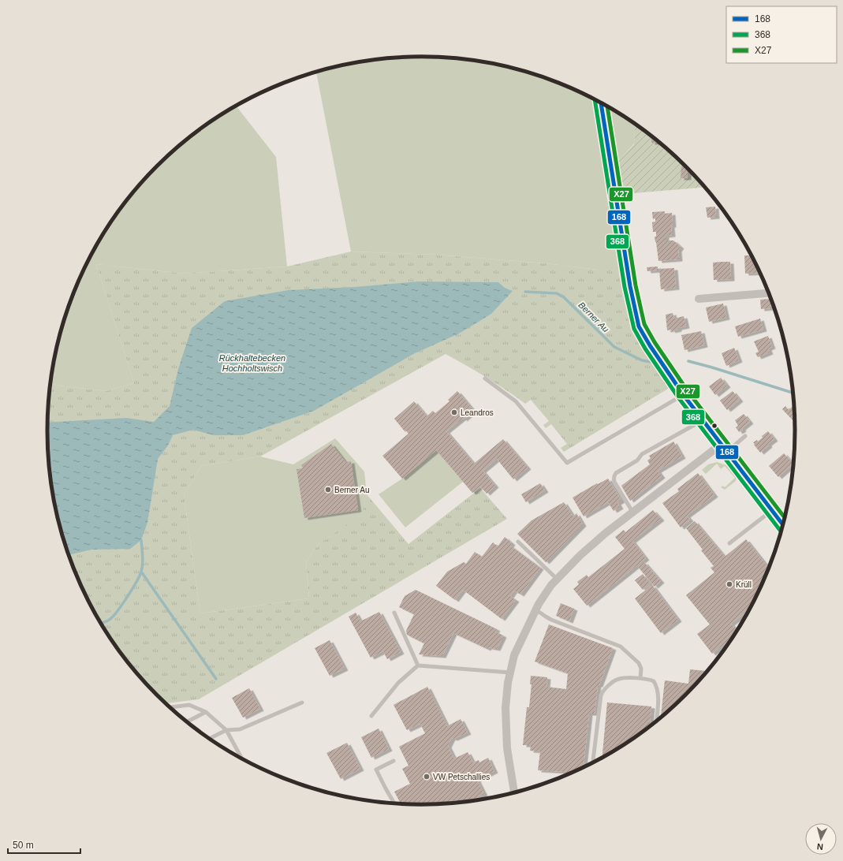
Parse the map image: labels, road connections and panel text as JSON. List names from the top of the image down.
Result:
{
  "water": ["Berner Au", "Rückhaltebecken Hochholtswisch"],
  "places": [
    "Leandros",
    "Berner Au",
    "Krüll",
    "VW Petschallies"
  ],
  "lines": ["transit line 368", "transit line 168", "transit line X27"],
  "legend": ["168", "368", "X27"],
  "scale_bar": "50 m",
  "north": "bottom"
}
